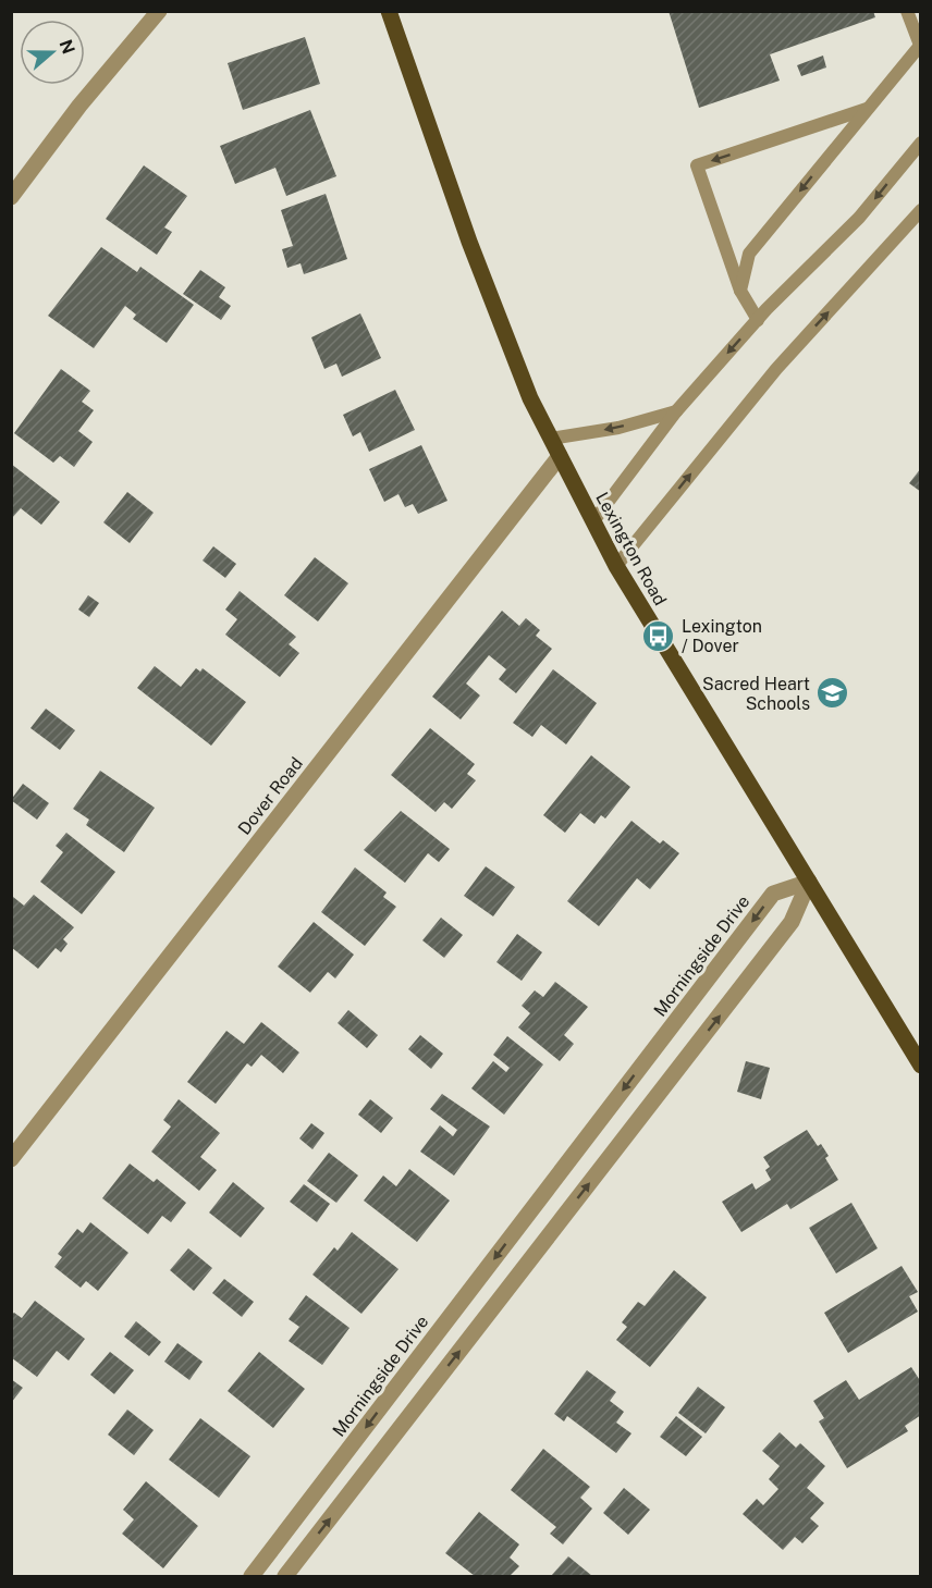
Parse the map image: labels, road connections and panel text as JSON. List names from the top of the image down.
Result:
{
  "streets": {
    "main road": ["Lexington Road"],
    "street": ["Dover Road", "Morningside Drive"]
  },
  "crossings": [
    ["Lexington Road", "Dover Road"],
    ["Lexington Road", "Morningside Drive"]
  ],
  "places": {
    "bus stop": ["Lexington / Dover"],
    "school or university": ["Sacred Heart Schools"]
  },
  "north": "right"
}
